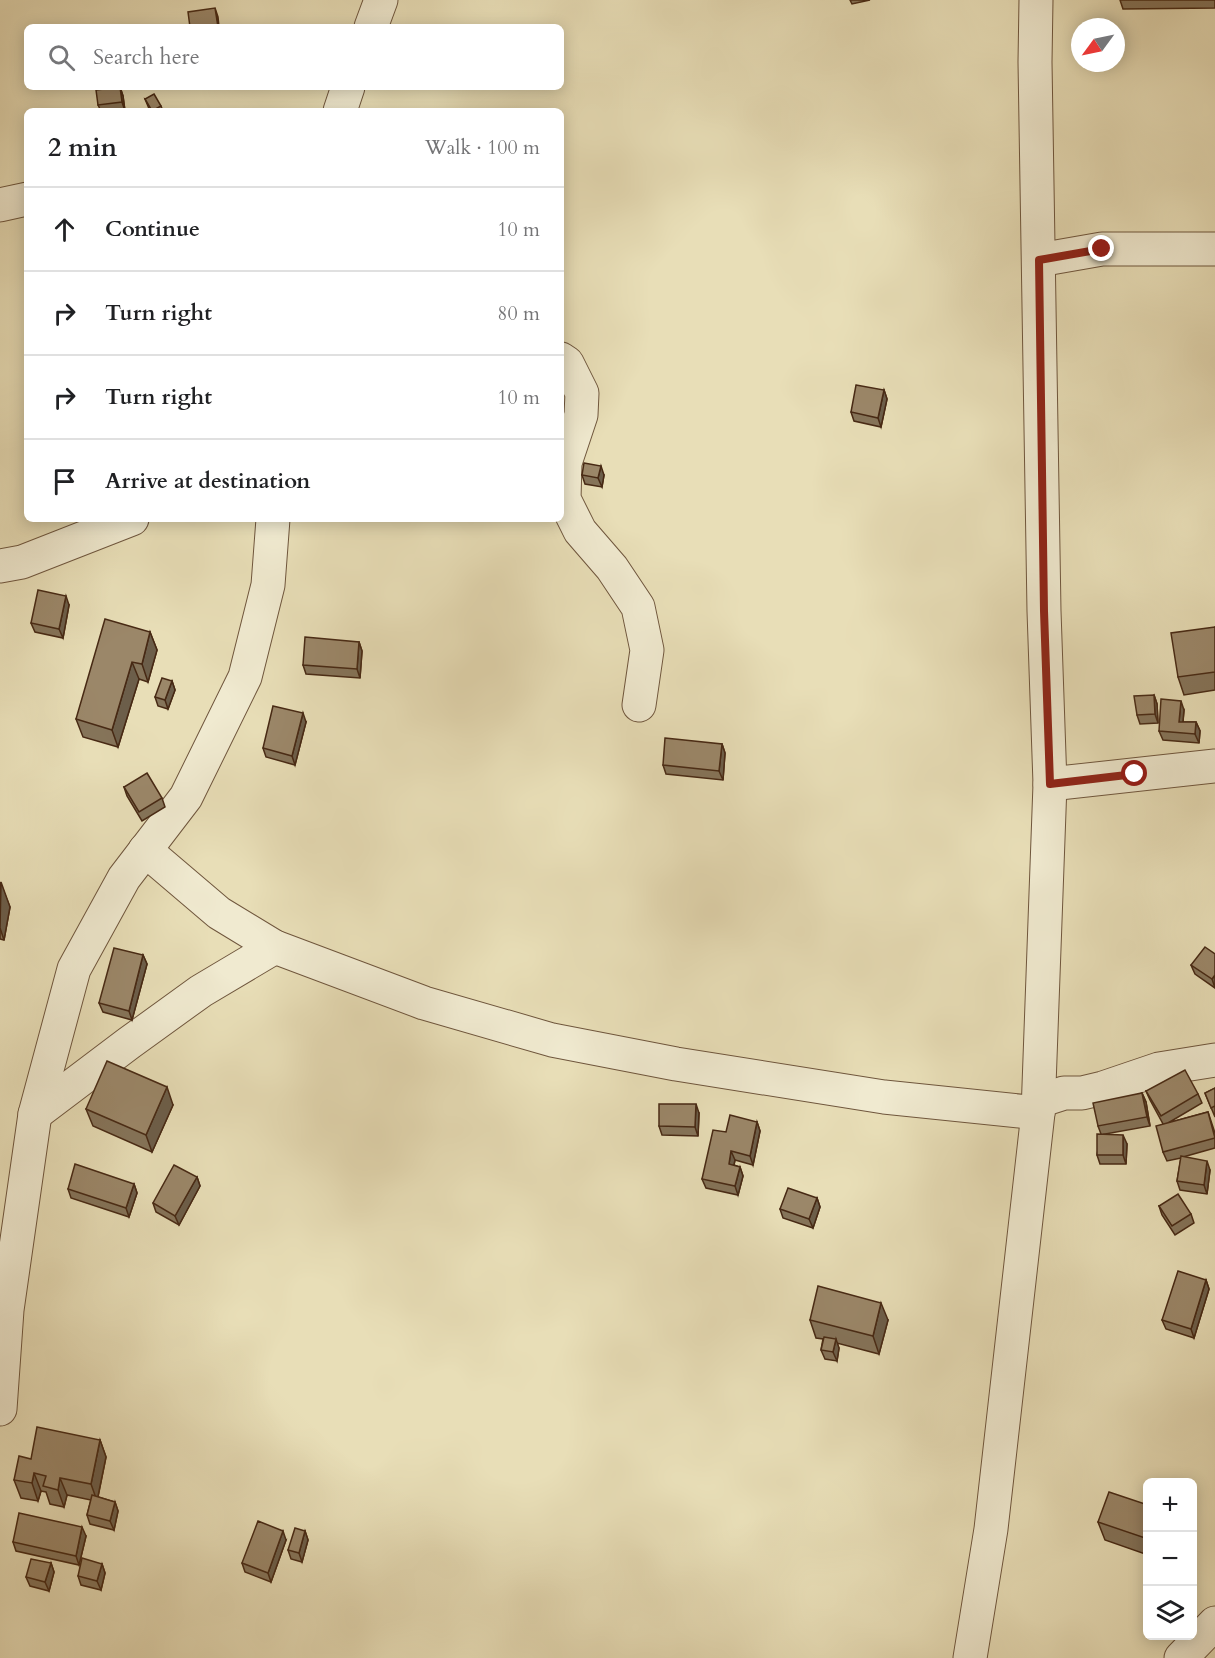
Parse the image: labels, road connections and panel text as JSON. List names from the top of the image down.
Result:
{
  "north": "bottom left",
  "page": {
    "search": "Search here",
    "heading": ["2 min", "Walk · 100 m"],
    "list": [
      ["Continue", "10 m"],
      ["Turn right", "80 m"],
      ["Turn right", "10 m"],
      "Arrive at destination"
    ],
    "map_buttons": ["+", "−"]
  }
}
